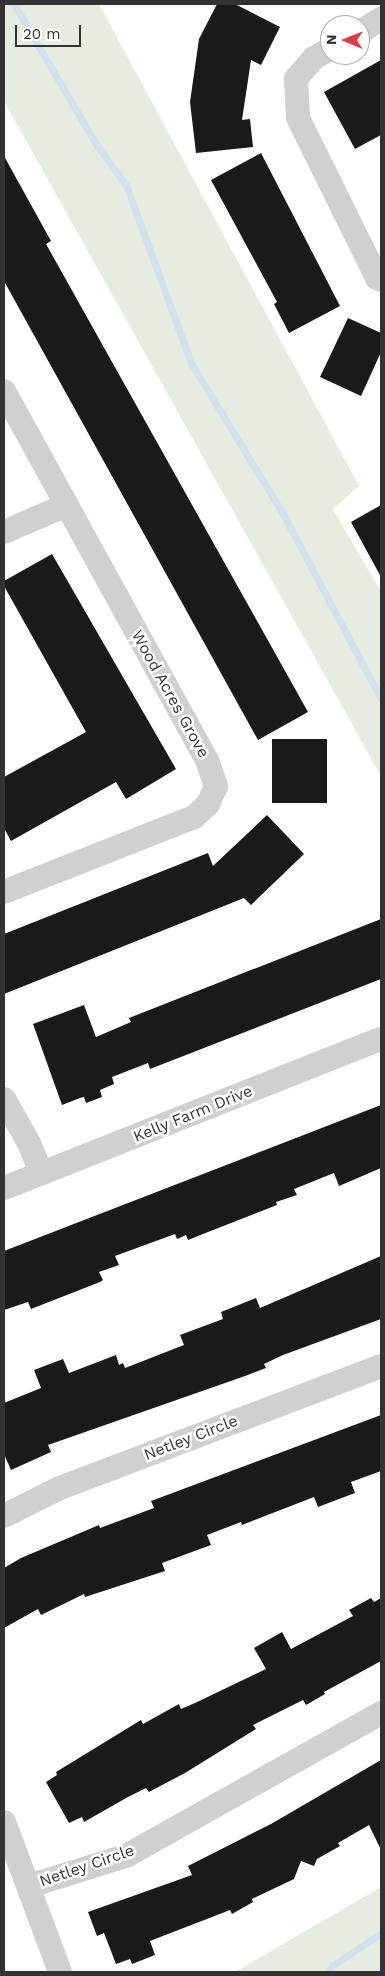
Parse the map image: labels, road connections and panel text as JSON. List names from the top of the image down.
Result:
{
  "streets": {
    "street": ["Wood Acres Grove", "Kelly Farm Drive", "Netley Circle"]
  },
  "scale_bar": "20 m",
  "north": "left"
}
